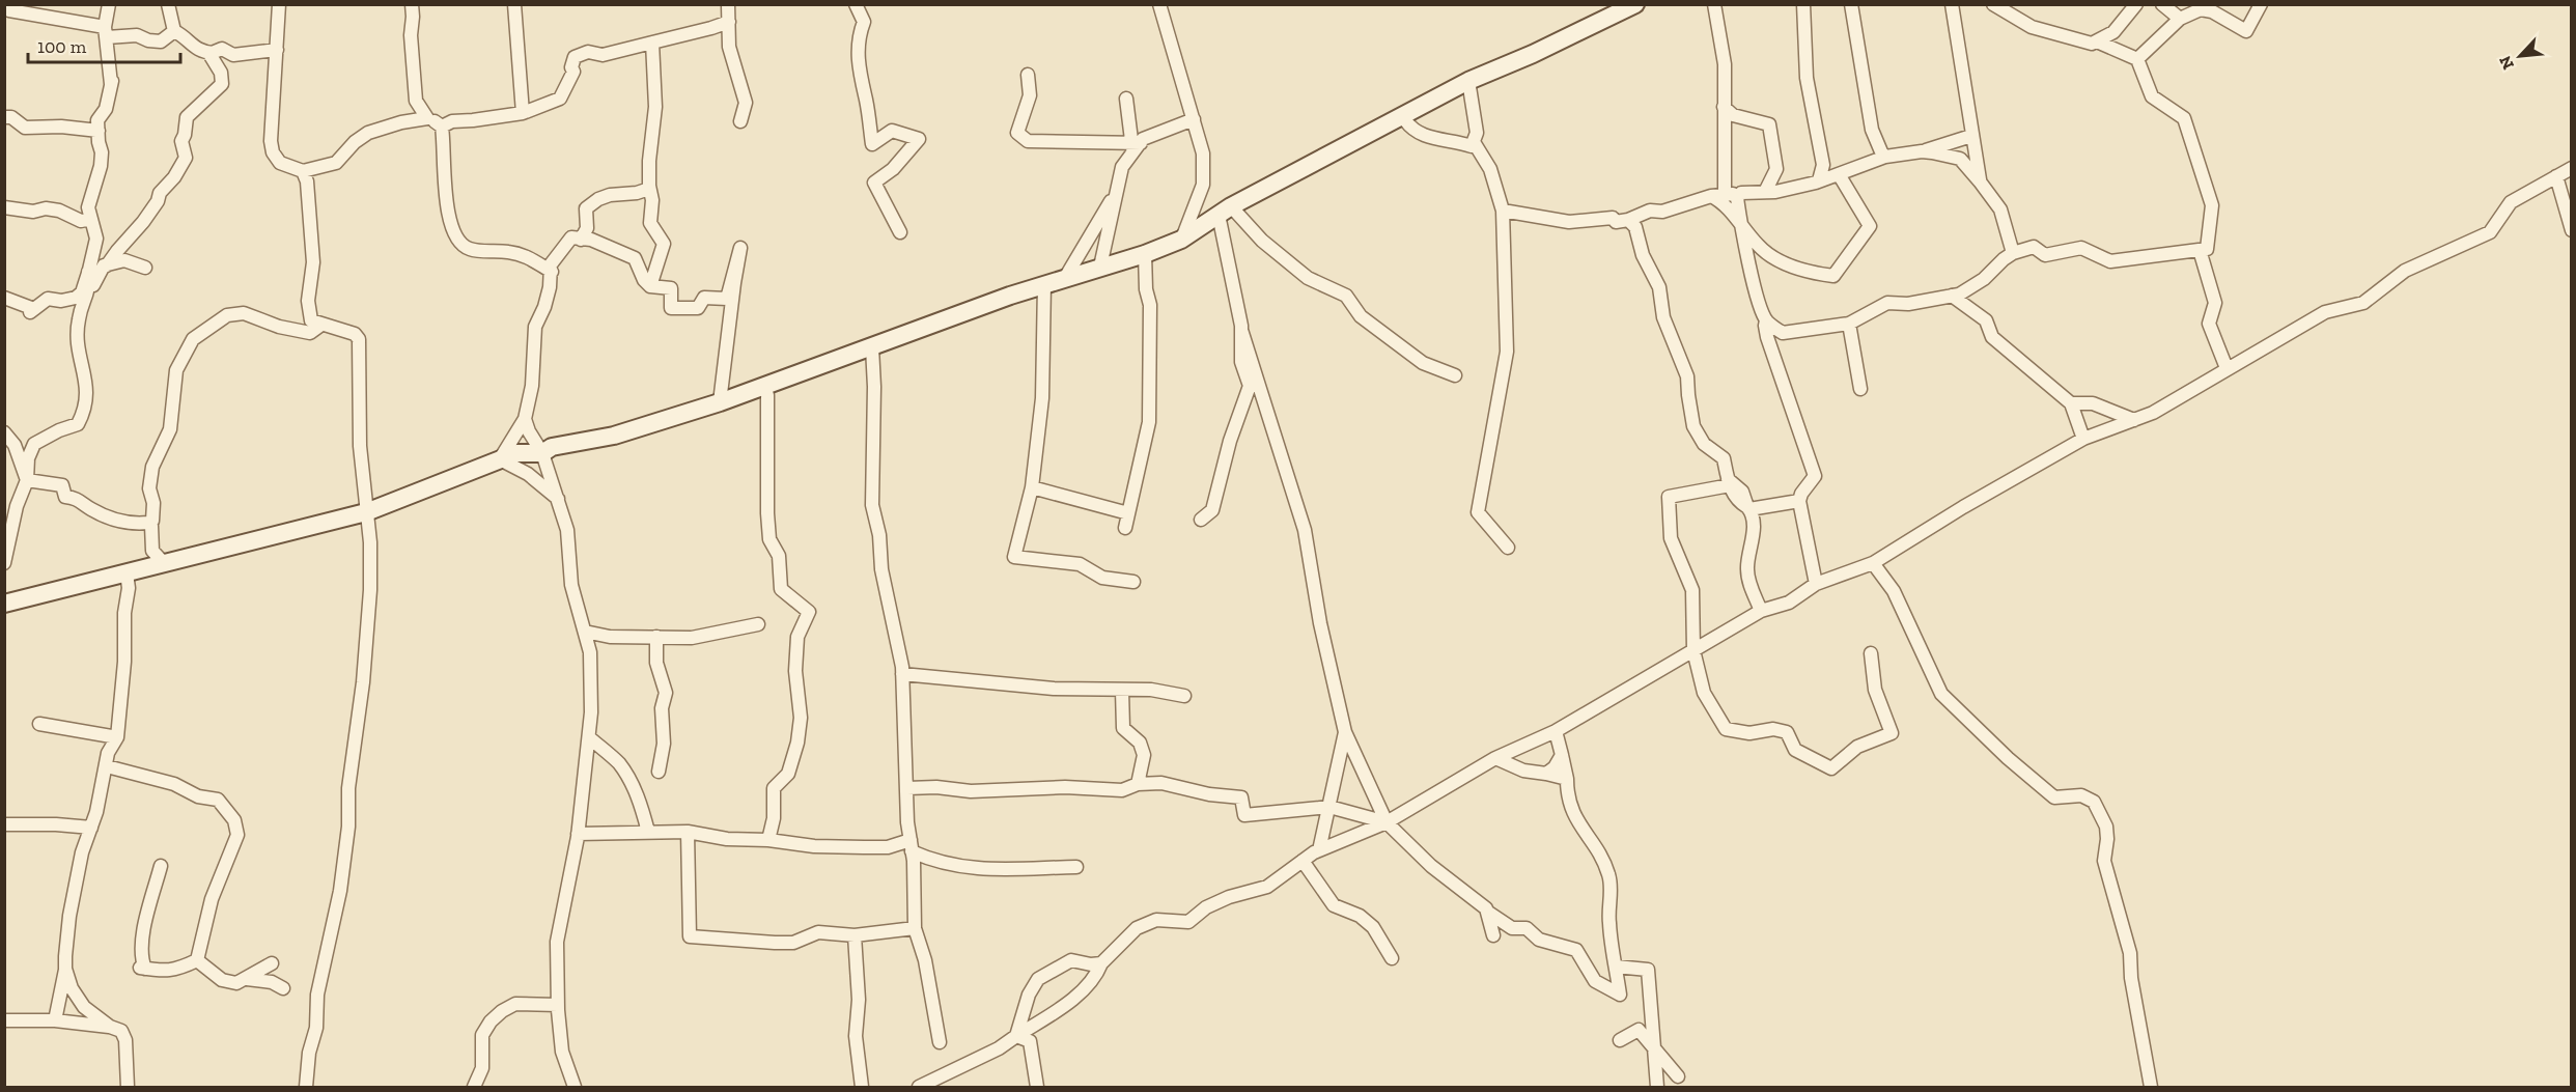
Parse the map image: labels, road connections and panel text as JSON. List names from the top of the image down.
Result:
{
  "scale_bar": "100 m",
  "north": "bottom left"
}
